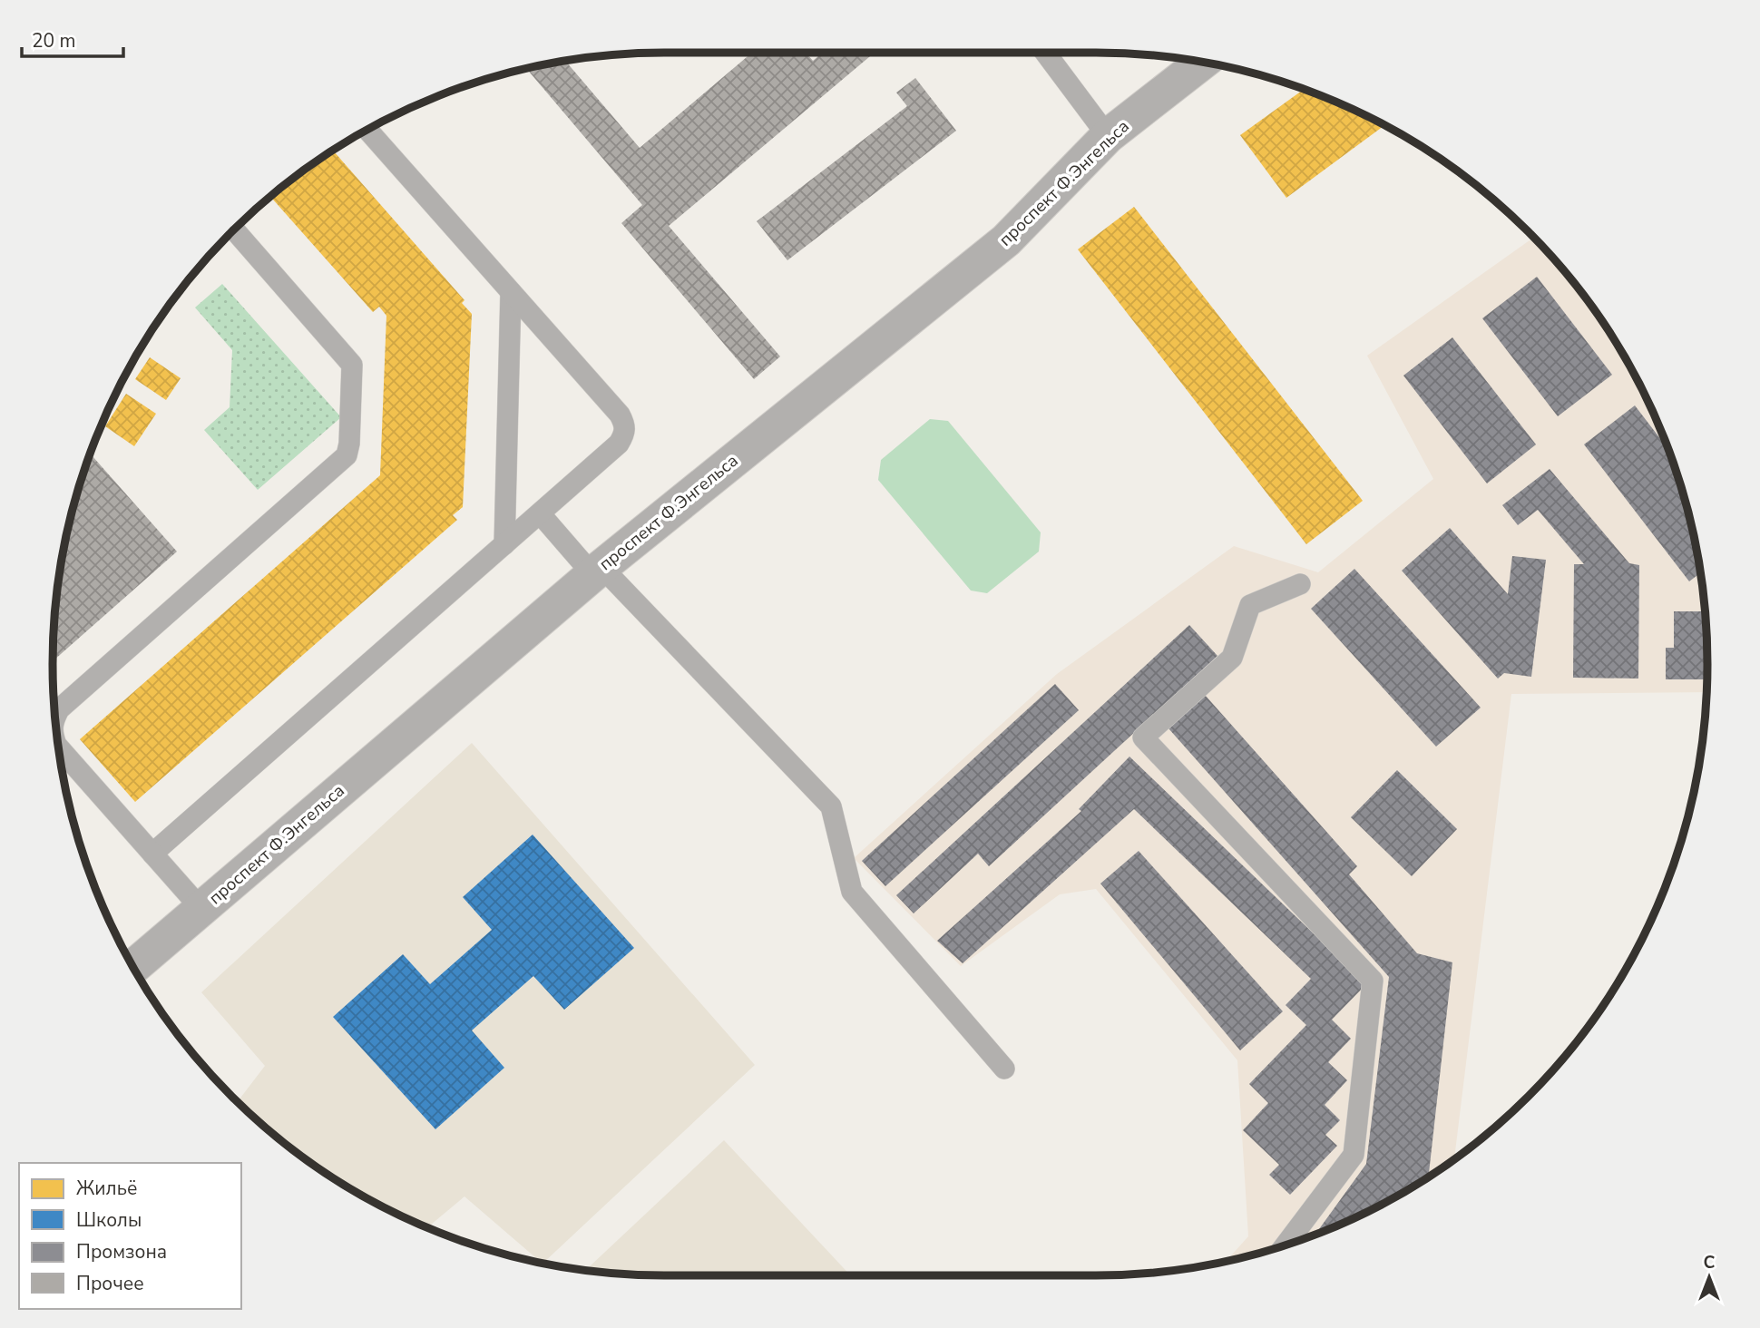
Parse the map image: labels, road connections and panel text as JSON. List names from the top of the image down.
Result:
{
  "streets": {
    "street": ["проспект Ф.Энгельса"]
  },
  "legend": [
    "Жильё",
    "Школы",
    "Промзона",
    "Прочее"
  ],
  "scale_bar": "20 m",
  "north": "top"
}
